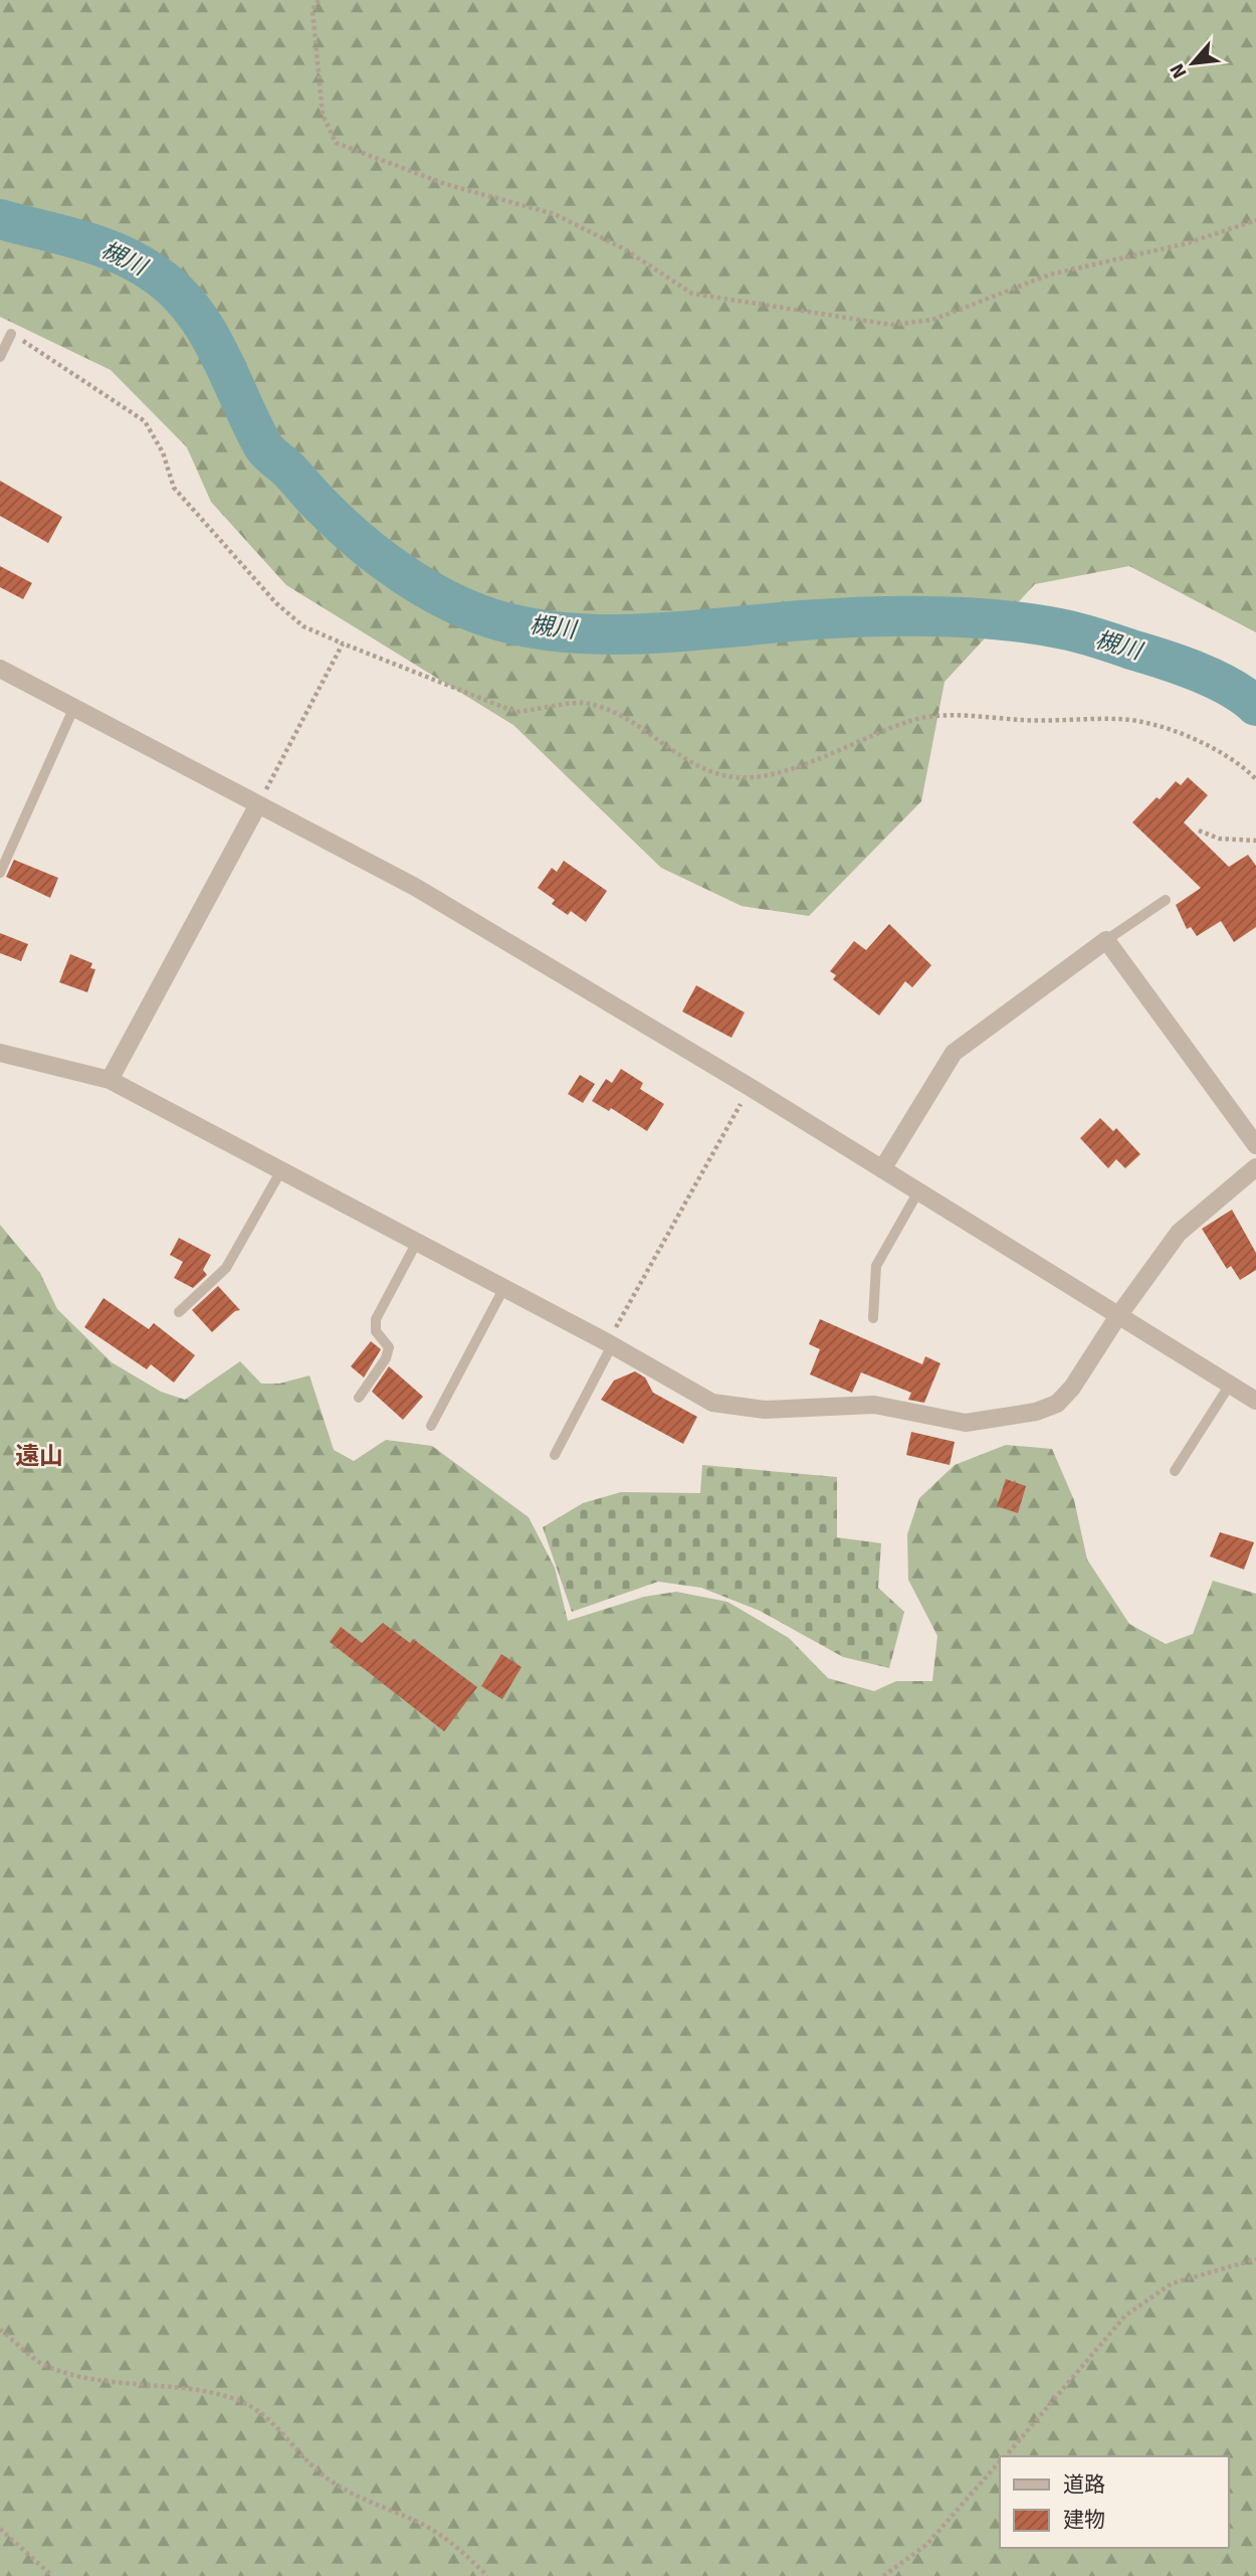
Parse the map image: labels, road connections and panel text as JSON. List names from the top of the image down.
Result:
{
  "districts": ["遠山"],
  "water": ["槻川"],
  "legend": ["道路", "建物"],
  "north": "bottom left"
}
